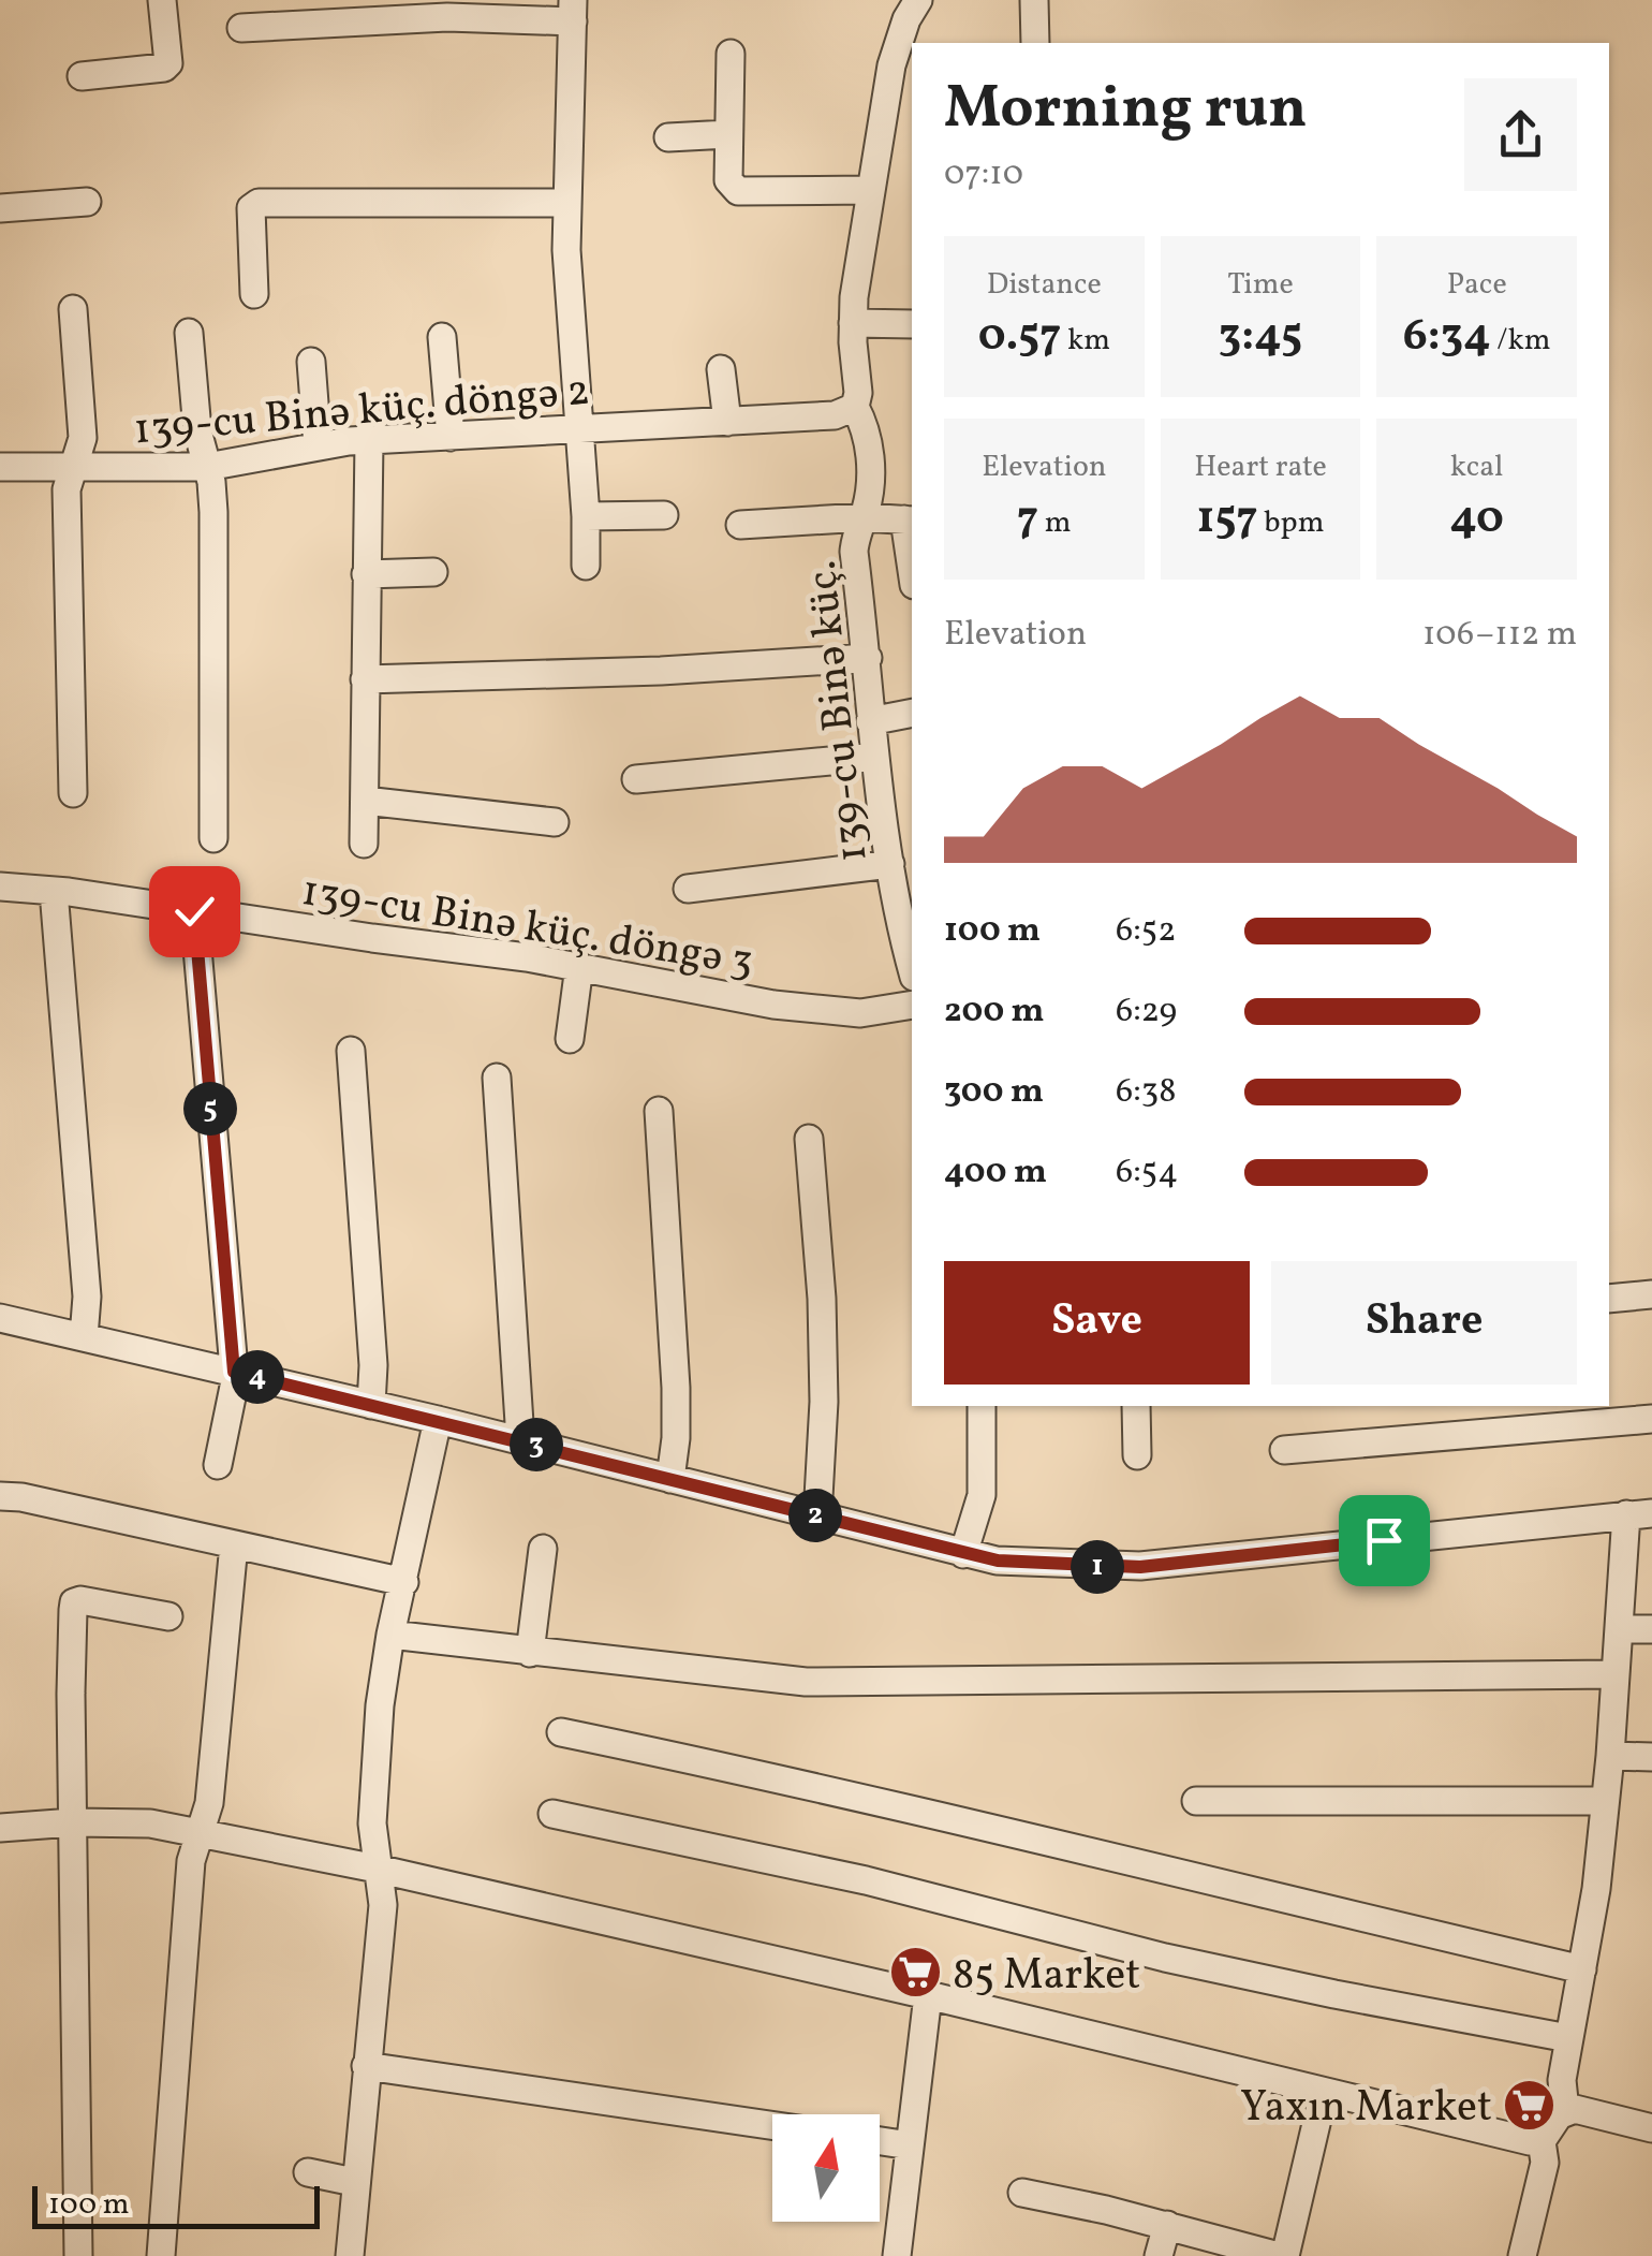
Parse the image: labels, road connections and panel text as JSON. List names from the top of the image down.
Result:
{
  "streets": {
    "street": ["139-cu Binə küç. döngə 2", "139-cu Binə küç.", "139-cu Binə küç. döngə 3"]
  },
  "crossings": [
    ["139-cu Binə küç. döngə 2", "139-cu Binə küç."]
  ],
  "places": {
    "supermarket": ["85 Market", "Yaxın Market"]
  },
  "scale_bar": "100 m",
  "north": "top",
  "page": {
    "heading": ["Morning run", "07:10"],
    "stats": [
      ["Distance", "0.57 km"],
      ["Time", "3:45"],
      ["Pace", "6:34 /km"],
      ["Elevation", "7 m"],
      ["Heart rate", "157 bpm"],
      ["kcal", "40"]
    ],
    "chart": ["Elevation", "106–112 m"],
    "list": [
      {
        "name": "100 m",
        "note": "6:52"
      },
      {
        "name": "200 m",
        "note": "6:29"
      },
      {
        "name": "300 m",
        "note": "6:38"
      },
      {
        "name": "400 m",
        "note": "6:54"
      }
    ],
    "pins": [
      "5",
      "4",
      "3",
      "2",
      "1"
    ],
    "buttons": ["Save", "Share"],
    "scale": "100 m"
  }
}
